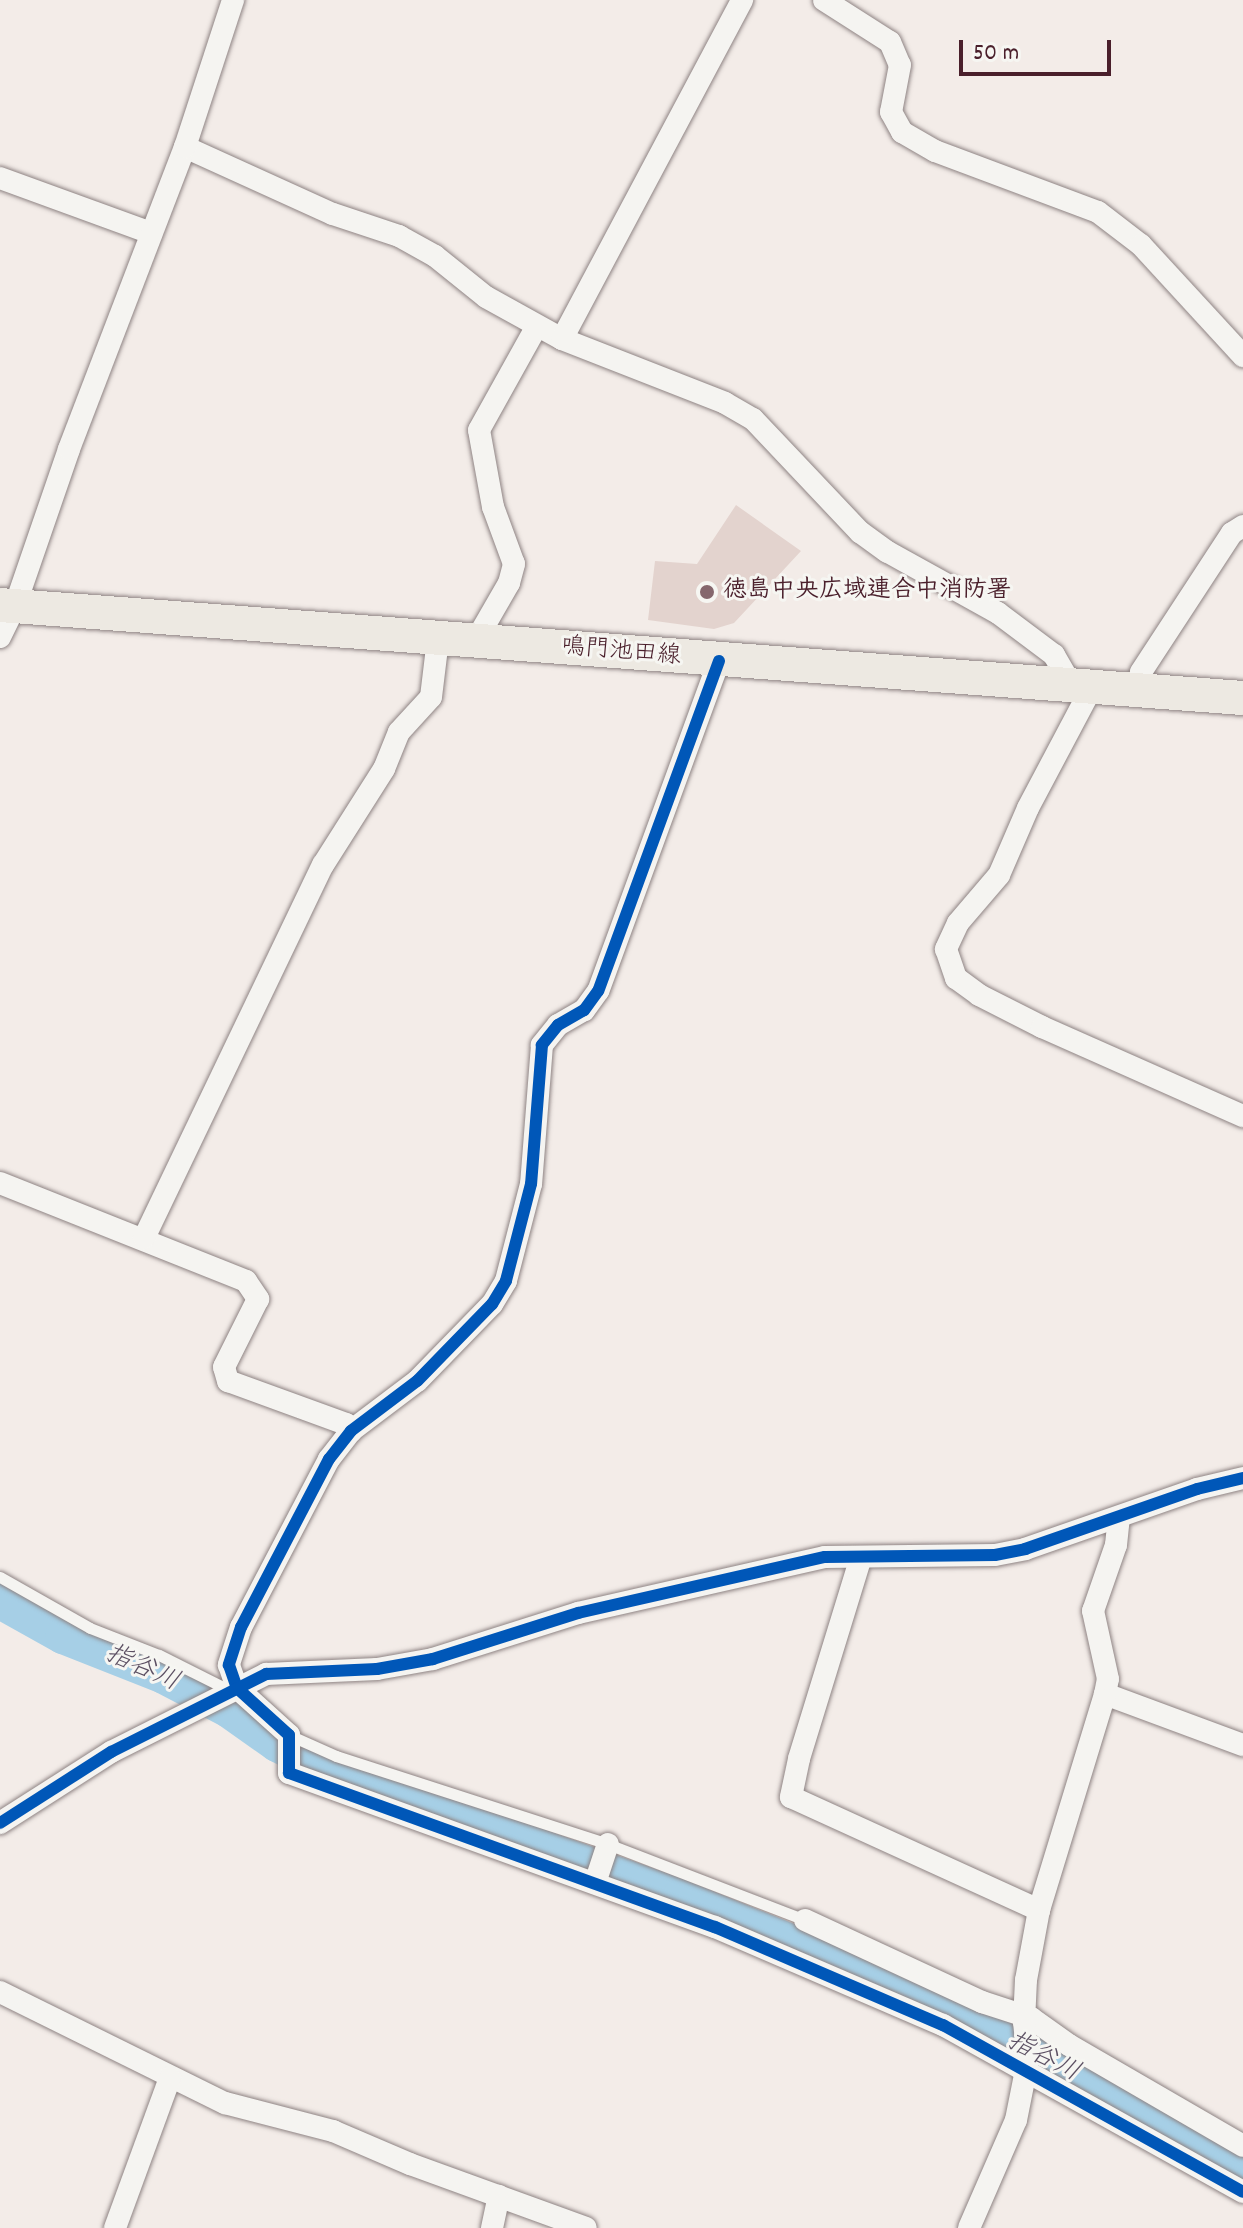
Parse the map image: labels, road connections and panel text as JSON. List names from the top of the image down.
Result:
{
  "streets": {
    "main road": ["鳴門池田線"]
  },
  "water": ["指谷川"],
  "places": ["徳島中央広域連合中消防署"],
  "scale_bar": "50 m"
}
